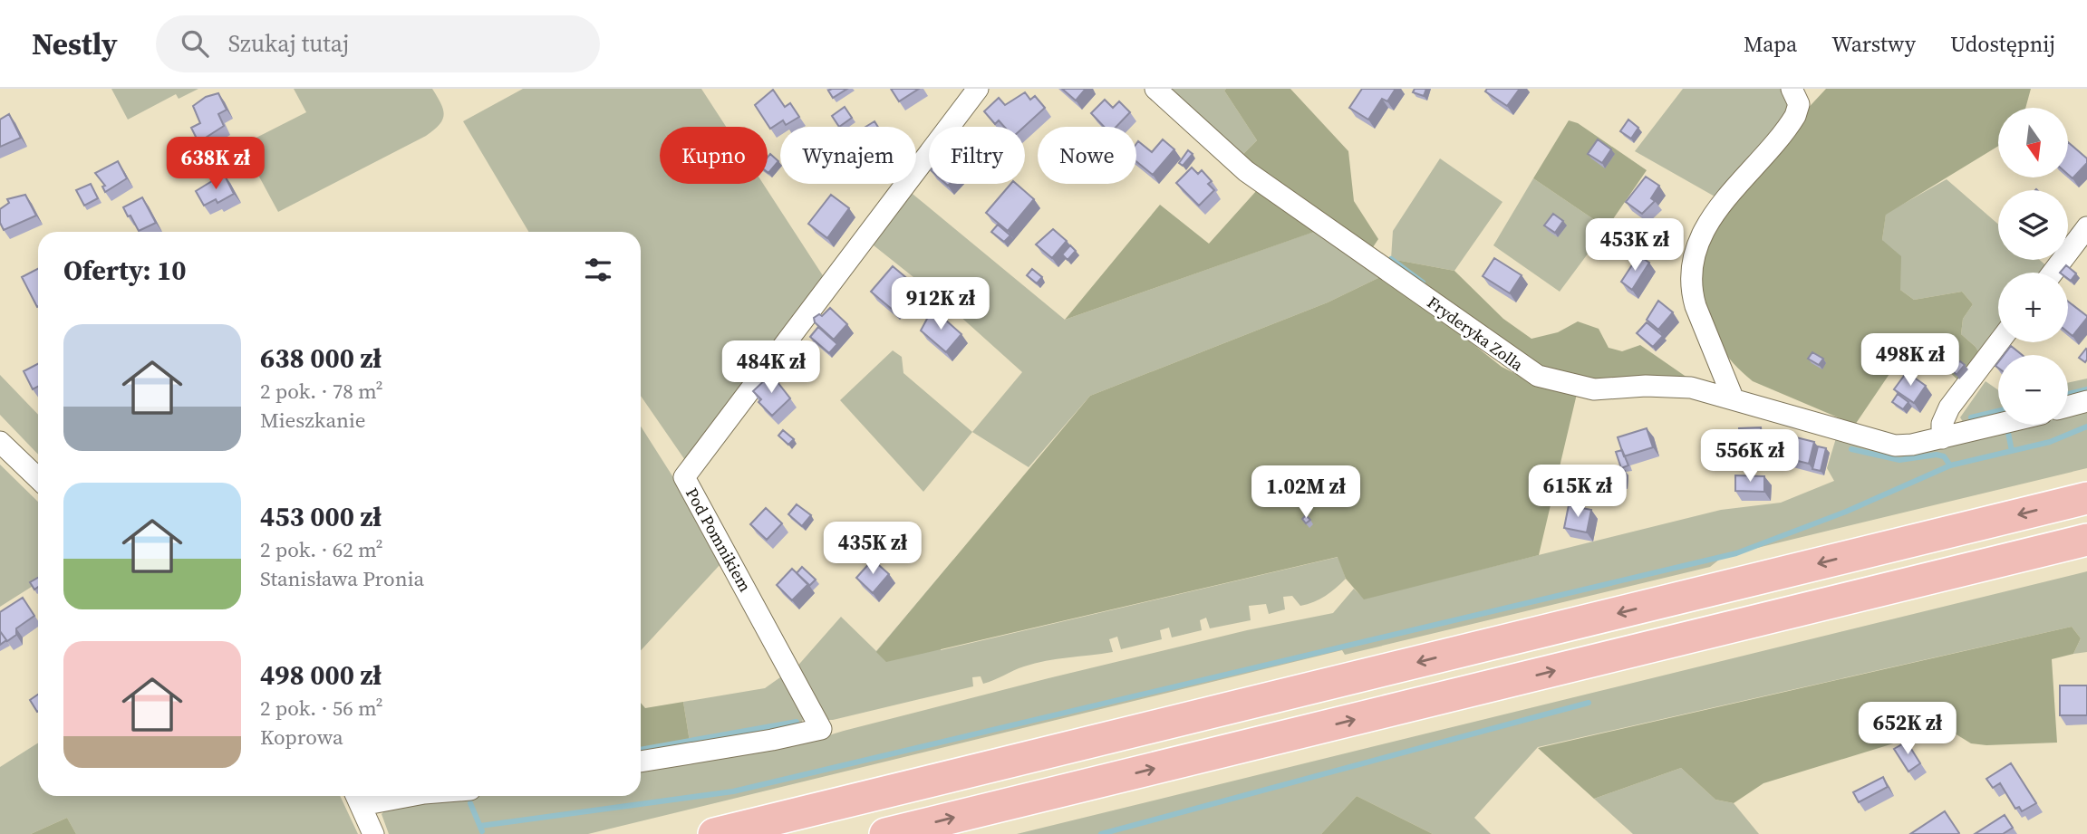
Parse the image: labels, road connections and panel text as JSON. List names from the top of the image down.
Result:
{
  "streets": {
    "street": ["Fryderyka Zolla", "Pod Pomnikiem"]
  },
  "north": "bottom",
  "page": {
    "header": "Nestly",
    "search": "Szukaj tutaj",
    "nav": ["Mapa", "Warstwy", "Udostępnij"],
    "map_buttons": ["+", "−"],
    "chip": [
      "Kupno",
      "Wynajem",
      "Filtry",
      "Nowe"
    ],
    "price": [
      "638K zł",
      "453K zł",
      "912K zł",
      "498K zł",
      "484K zł",
      "556K zł",
      "615K zł",
      "1.02M zł",
      "435K zł",
      "652K zł"
    ],
    "heading": "Oferty: 10",
    "list": [
      {
        "name": "638 000 zł",
        "note": "2 pok. · 78 m² · Mieszkanie"
      },
      {
        "name": "453 000 zł",
        "note": "2 pok. · 62 m² · Stanisława Pronia"
      },
      {
        "name": "498 000 zł",
        "note": "2 pok. · 56 m² · Koprowa"
      }
    ]
  }
}
